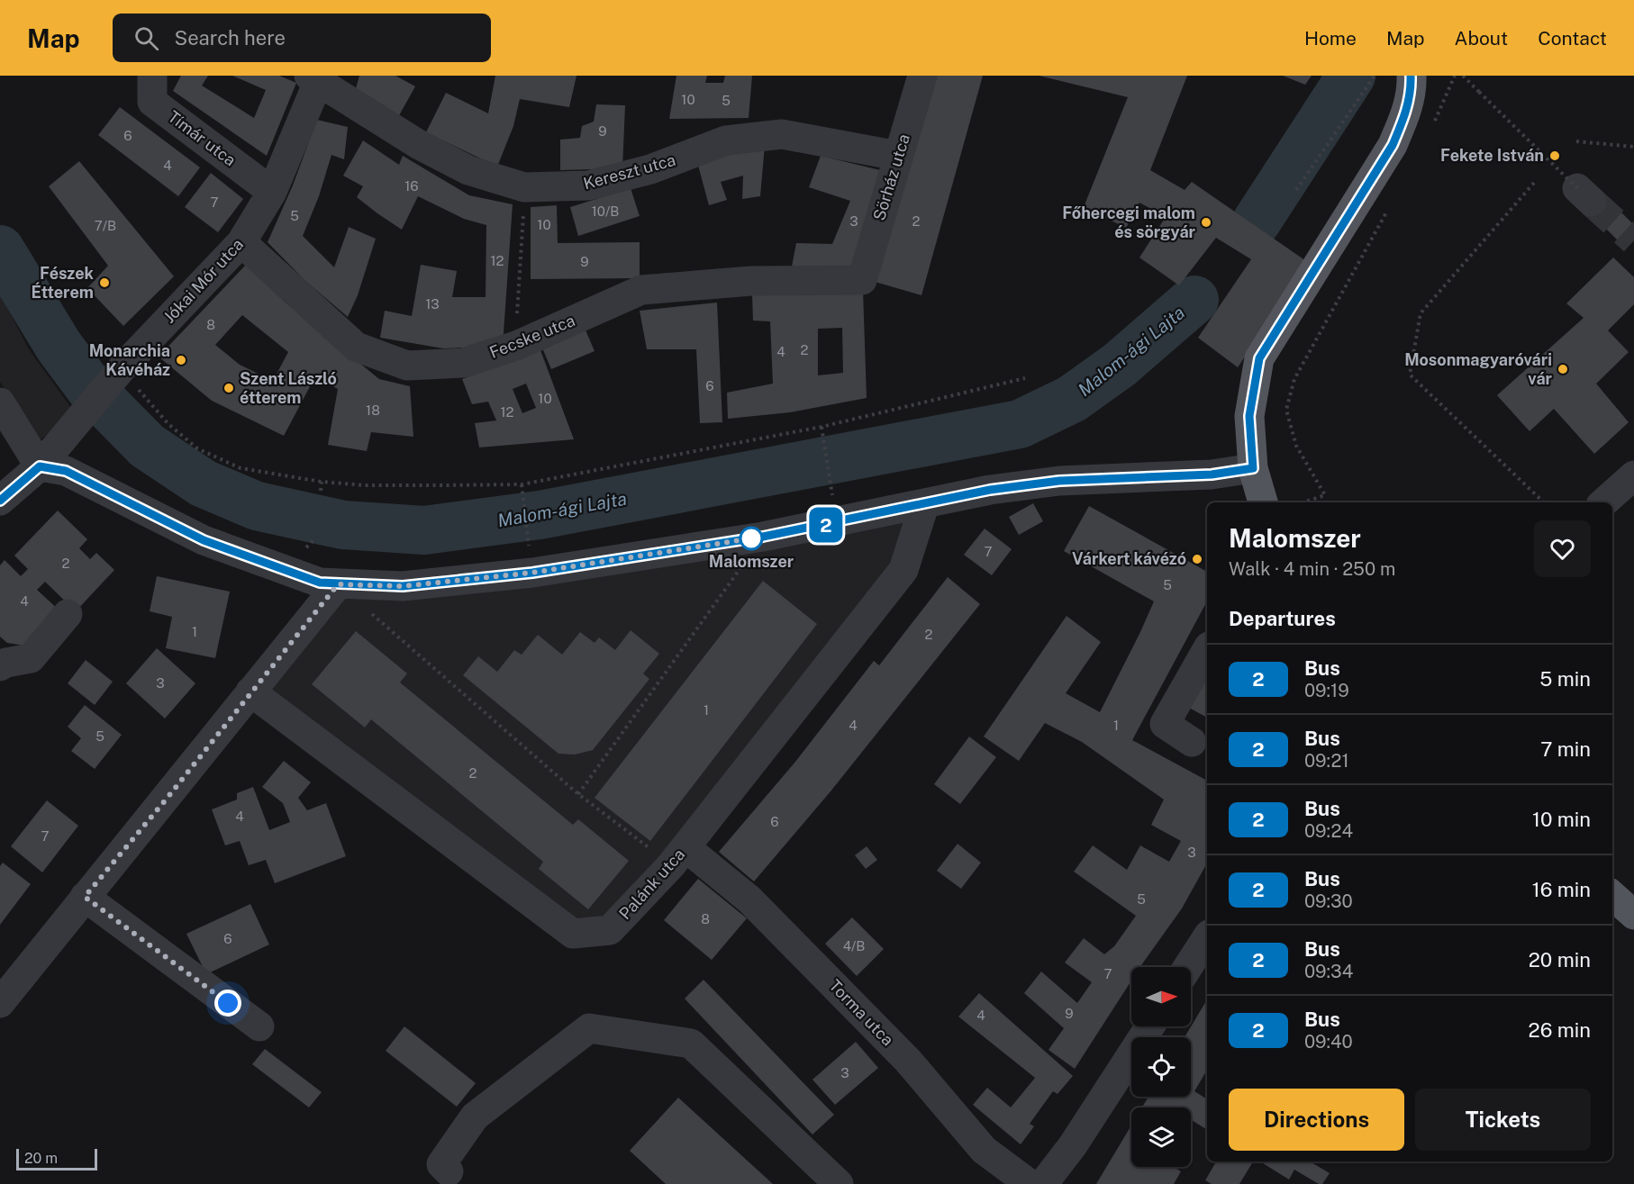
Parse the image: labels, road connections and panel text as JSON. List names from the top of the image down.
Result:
{
  "streets": {
    "street": [
      "Tímár utca",
      "Kereszt utca",
      "Sörház utca",
      "Jókai Mór utca",
      "Fecske utca",
      "Palánk utca",
      "Torma utca"
    ]
  },
  "crossings": [
    ["Tímár utca", "Jókai Mór utca"],
    ["Kereszt utca", "Sörház utca"],
    ["Kereszt utca", "Jókai Mór utca"],
    ["Sörház utca", "Fecske utca"],
    ["Jókai Mór utca", "Fecske utca"],
    ["Palánk utca", "Torma utca"]
  ],
  "water": ["Malom-ági Lajta"],
  "places": [
    "Fekete István",
    "Főhercegi malom és sörgyár",
    "Fészek Étterem",
    "Monarchia Kávéház",
    "Mosonmagyaróvári vár",
    "Szent László étterem",
    "Malomszer",
    "Várkert kávézó"
  ],
  "lines": ["bus line 2"],
  "house_numbers": [
    "10",
    "5",
    "9",
    "6",
    "4",
    "16",
    "7",
    "10/B",
    "5",
    "3",
    "2",
    "10",
    "7/B",
    "12",
    "9",
    "13",
    "8",
    "2",
    "4",
    "6",
    "10",
    "18",
    "12",
    "7",
    "2",
    "5",
    "4",
    "1",
    "2",
    "3",
    "1",
    "4",
    "1",
    "5",
    "2",
    "4",
    "6",
    "7",
    "3",
    "5",
    "8",
    "6",
    "4/B",
    "7",
    "9",
    "4",
    "3"
  ],
  "scale_bar": "20 m",
  "north": "right",
  "page": {
    "header": "Map",
    "search": "Search here",
    "nav": [
      "Home",
      "Map",
      "About",
      "Contact"
    ],
    "on_map": "2",
    "heading": [
      ["Malomszer", "Walk · 4 min · 250 m"],
      "Departures"
    ],
    "list": [
      {
        "mark": "2",
        "name": "Bus",
        "note": "09:19",
        "value": "5 min"
      },
      {
        "mark": "2",
        "name": "Bus",
        "note": "09:21",
        "value": "7 min"
      },
      {
        "mark": "2",
        "name": "Bus",
        "note": "09:24",
        "value": "10 min"
      },
      {
        "mark": "2",
        "name": "Bus",
        "note": "09:30",
        "value": "16 min"
      },
      {
        "mark": "2",
        "name": "Bus",
        "note": "09:34",
        "value": "20 min"
      },
      {
        "mark": "2",
        "name": "Bus",
        "note": "09:40",
        "value": "26 min"
      }
    ],
    "buttons": ["Directions", "Tickets"],
    "scale": "20 m"
  }
}
